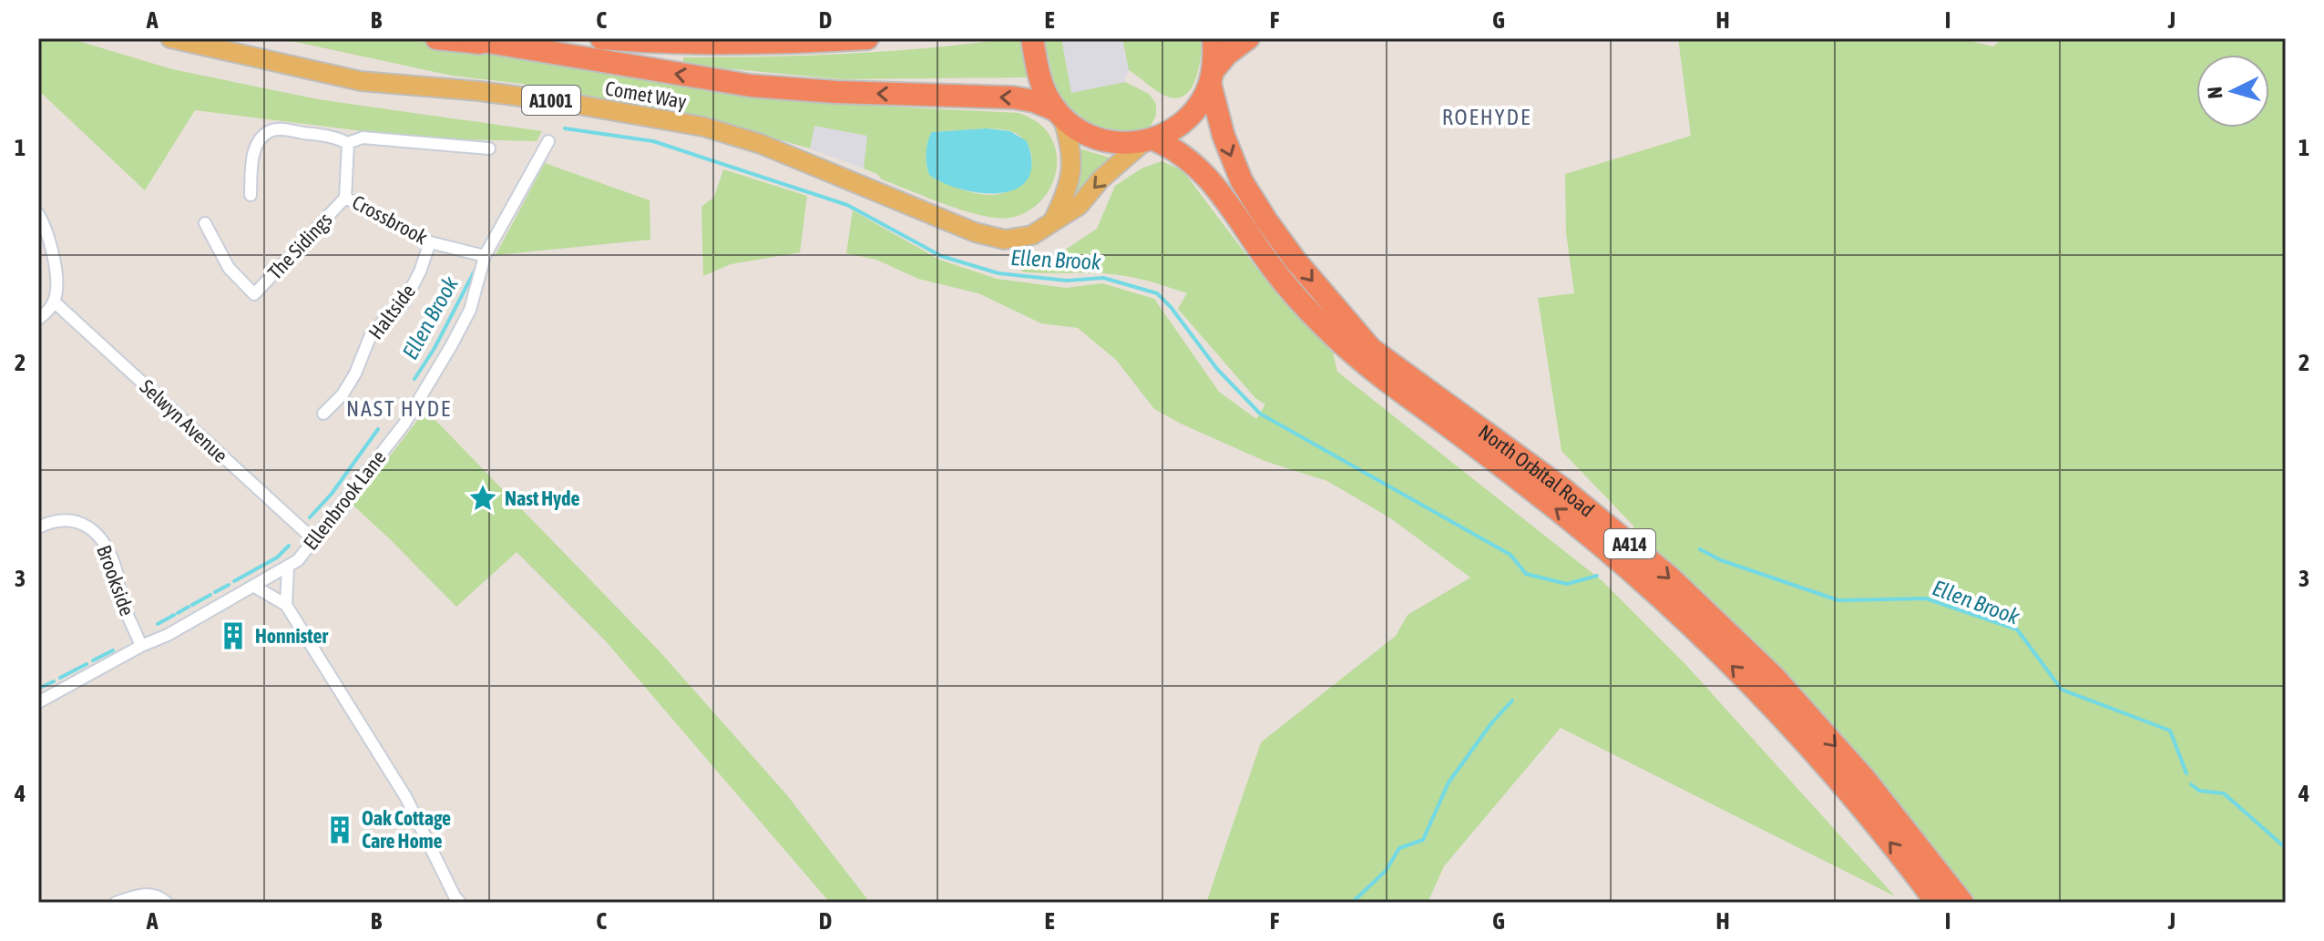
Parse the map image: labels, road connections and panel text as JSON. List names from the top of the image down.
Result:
{
  "streets": {
    "highway": ["North Orbital Road", "A414"],
    "main road": ["Comet Way", "A1001"],
    "street": [
      "Crossbrook",
      "The Sidings",
      "Haltside",
      "Selwyn Avenue",
      "Ellenbrook Lane",
      "Brookside"
    ]
  },
  "crossings": [
    ["Comet Way", "North Orbital Road"],
    ["Crossbrook", "The Sidings"],
    ["Crossbrook", "Haltside"],
    ["Crossbrook", "Ellenbrook Lane"],
    ["Selwyn Avenue", "Ellenbrook Lane"],
    ["Ellenbrook Lane", "Brookside"]
  ],
  "districts": ["ROEHYDE", "NAST HYDE"],
  "water": ["Ellen Brook"],
  "places": {
    "place": ["Nast Hyde"],
    "building": ["Honnister", "Oak Cottage Care Home"]
  },
  "north": "left",
  "grid": {
    "columns": [
      "A",
      "B",
      "C",
      "D",
      "E",
      "F",
      "G",
      "H",
      "I",
      "J"
    ],
    "rows": [
      "1",
      "2",
      "3",
      "4"
    ]
  }
}
